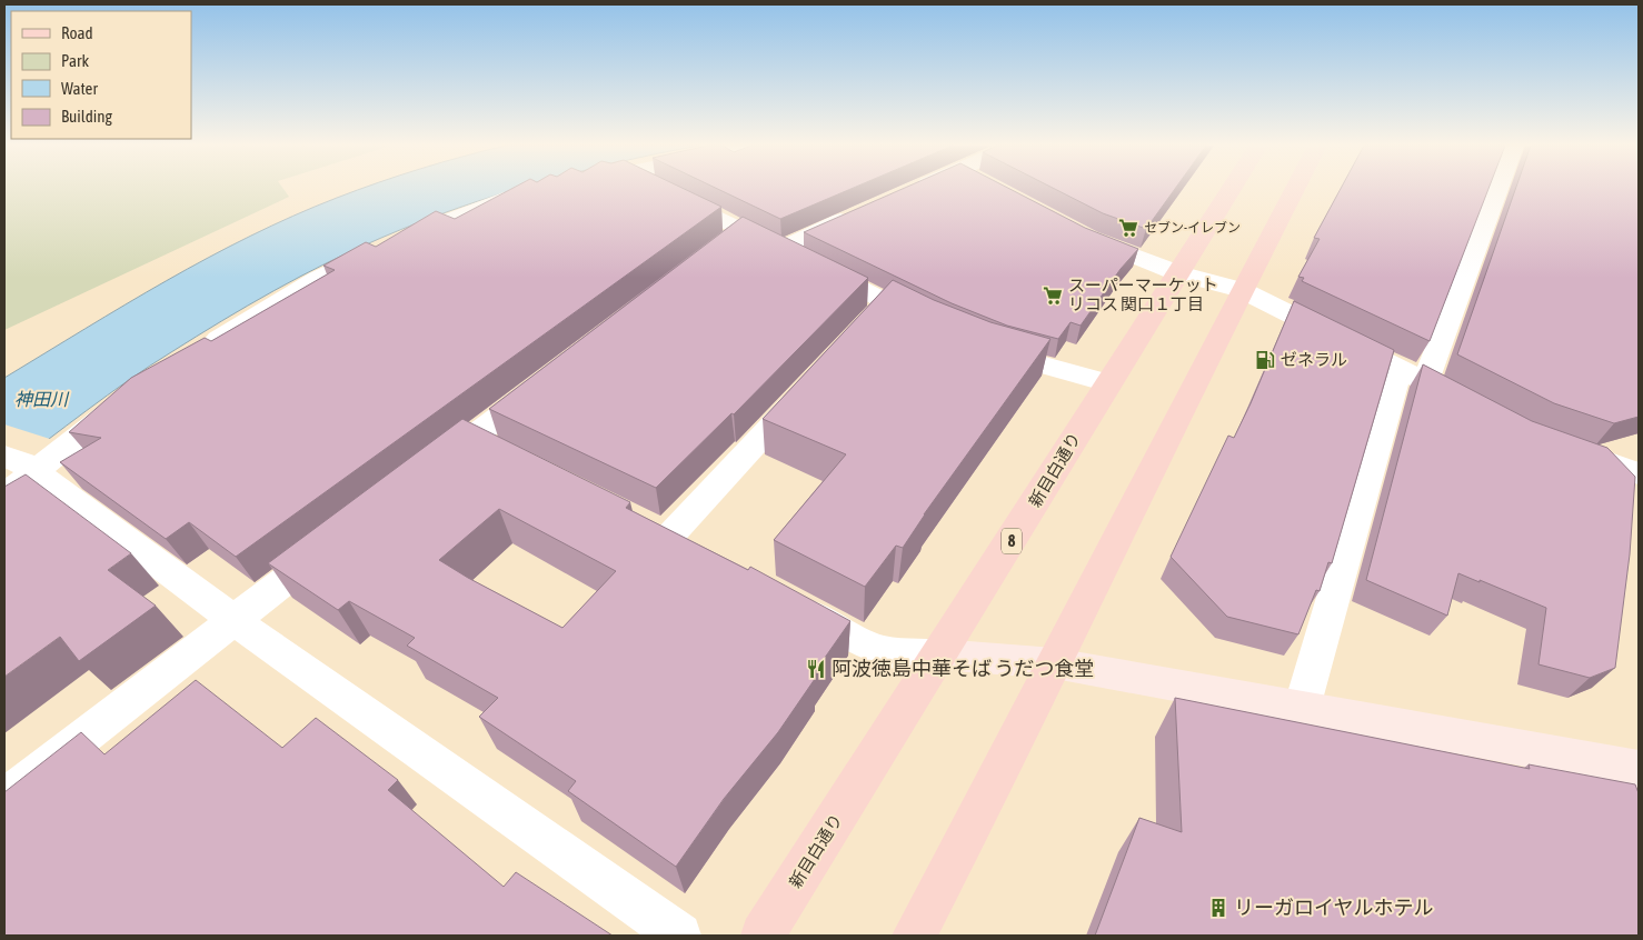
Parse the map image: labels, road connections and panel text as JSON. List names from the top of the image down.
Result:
{
  "streets": {
    "main road": ["新目白通り", "8"]
  },
  "water": ["神田川"],
  "places": {
    "supermarket": ["セブン-イレブン", "スーパーマーケット リコス 関口１丁目"],
    "fuel station": ["ゼネラル"],
    "restaurant": ["阿波徳島中華そば うだつ食堂"],
    "building": ["リーガロイヤルホテル"]
  },
  "legend": [
    "Road",
    "Park",
    "Water",
    "Building"
  ]
}
